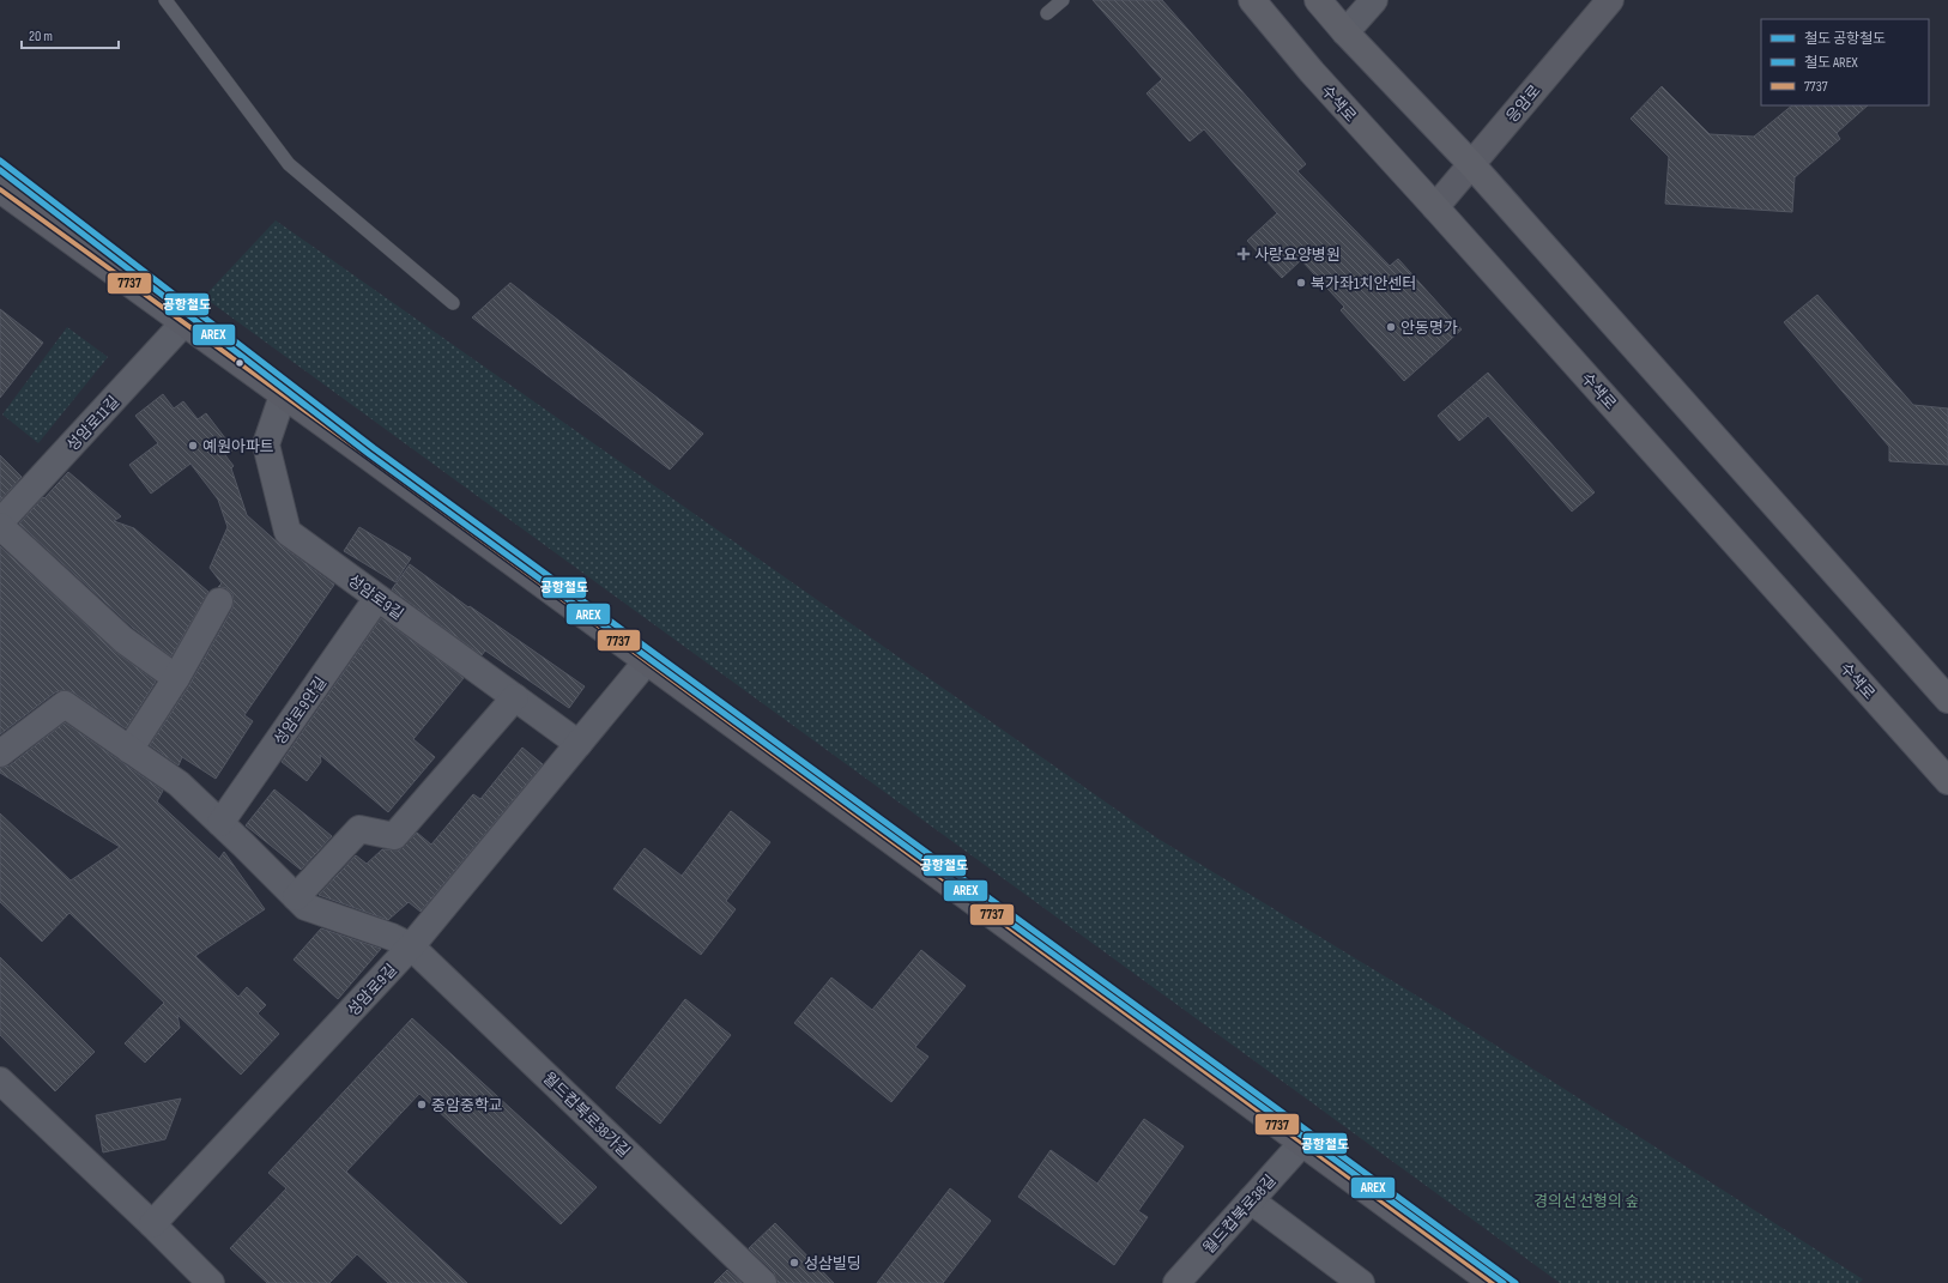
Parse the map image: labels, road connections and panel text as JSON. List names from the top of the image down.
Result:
{
  "streets": {
    "main road": ["수색로", "응암로"],
    "street": [
      "성암로11길",
      "성암로9길",
      "성암로9안길",
      "월드컵북로38가길",
      "월드컵북로38길"
    ]
  },
  "crossings": [
    ["수색로", "응암로"],
    ["성암로9길", "성암로9안길"],
    ["성암로9길", "월드컵북로38가길"]
  ],
  "parks": ["경의선 선형의 숲"],
  "places": {
    "health": ["사랑요양병원"],
    "other": [
      "북가좌1치안센터",
      "안동명가",
      "예원아파트",
      "중암중학교",
      "성삼빌딩"
    ]
  },
  "lines": ["rail line 공항철도", "rail line AREX", "transit line 7737"],
  "legend": ["철도 공항철도", "철도 AREX", "7737"],
  "scale_bar": "20 m"
}
